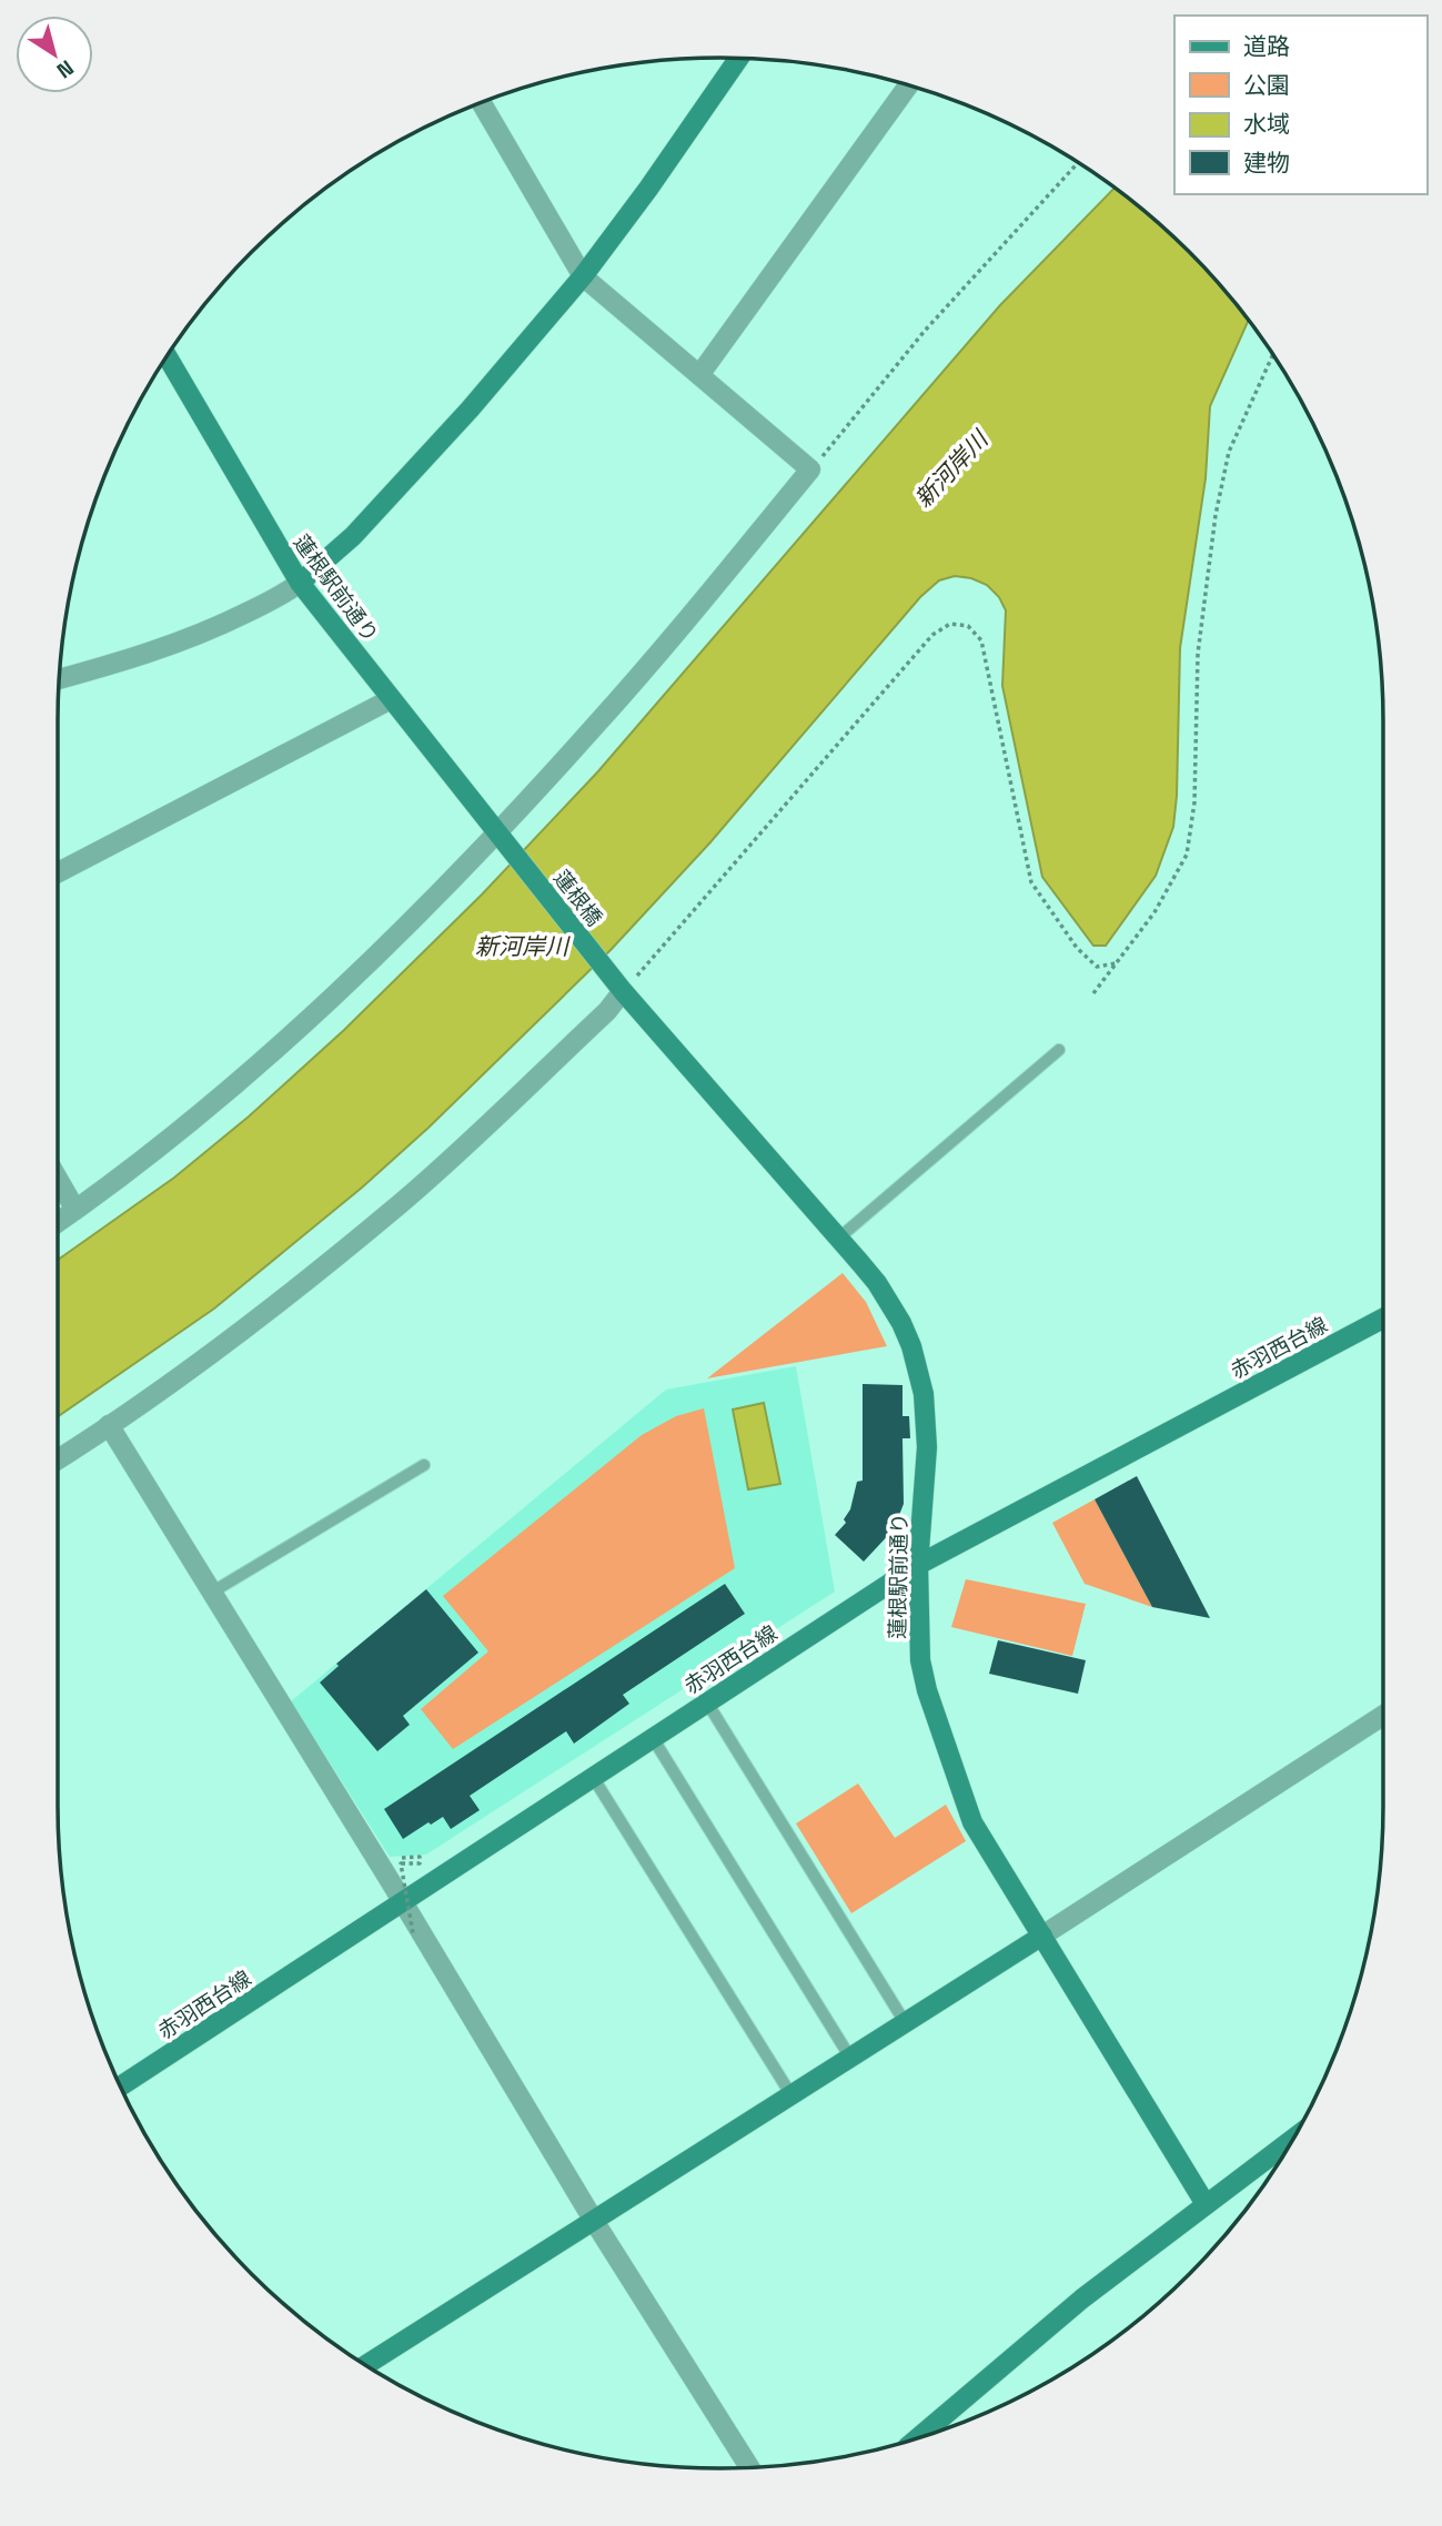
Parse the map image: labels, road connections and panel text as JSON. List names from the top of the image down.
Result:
{
  "streets": {
    "street": ["蓮根駅前通り", "蓮根橋", "赤羽西台線"]
  },
  "crossings": [
    ["蓮根駅前通り", "蓮根橋"],
    ["蓮根駅前通り", "赤羽西台線"]
  ],
  "water": ["新河岸川"],
  "legend": [
    "道路",
    "公園",
    "水域",
    "建物"
  ],
  "north": "bottom right"
}
